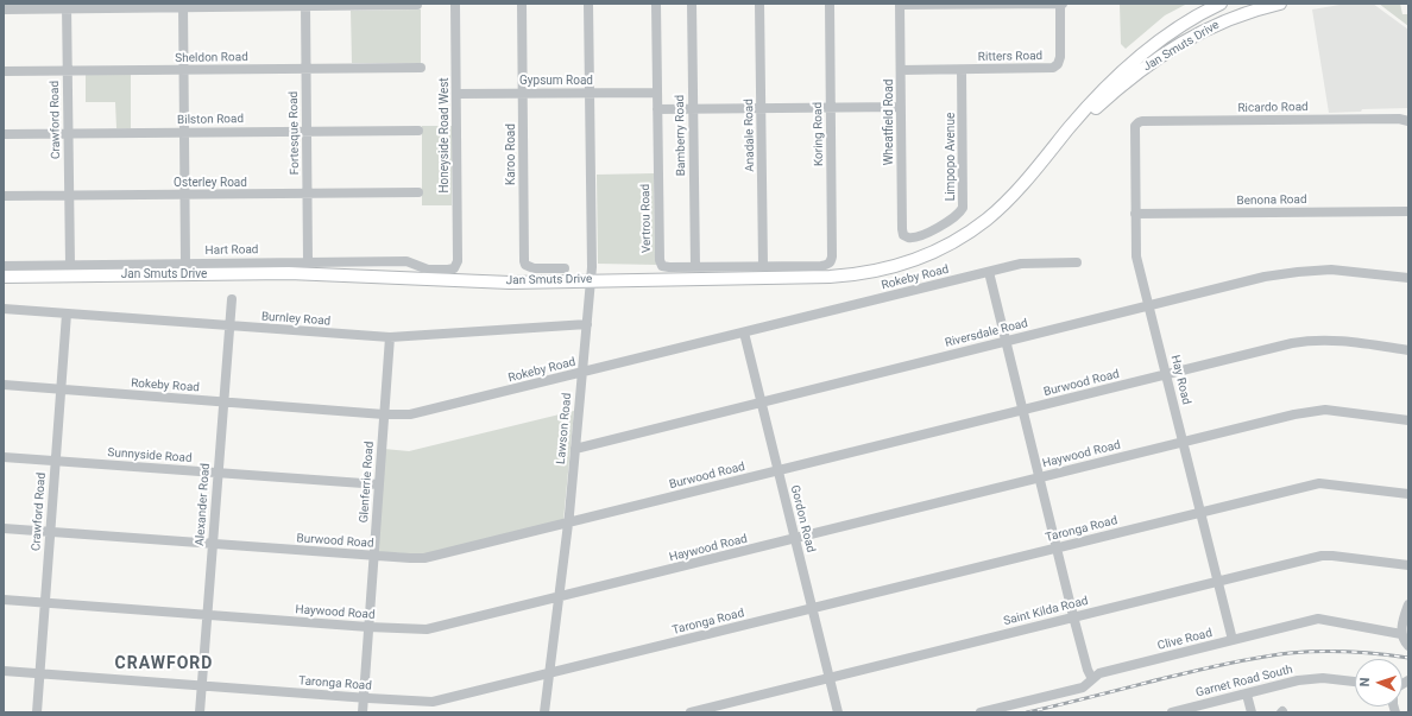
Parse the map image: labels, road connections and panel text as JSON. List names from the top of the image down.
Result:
{
  "streets": {
    "main road": ["Jan Smuts Drive"],
    "street": [
      "Ritters Road",
      "Sheldon Road",
      "Gypsum Road",
      "Ricardo Road",
      "Crawford Road",
      "Bilston Road",
      "Wheatfield Road",
      "Fortesque Road",
      "Koring Road",
      "Honeyside Road West",
      "Bamberry Road",
      "Anadale Road",
      "Karoo Road",
      "Limpopo Avenue",
      "Osterley Road",
      "Benona Road",
      "Vertrou Road",
      "Hart Road",
      "Rokeby Road",
      "Burnley Road",
      "Riversdale Road",
      "Hay Road",
      "Burwood Road",
      "Lawson Road",
      "Haywood Road",
      "Sunnyside Road",
      "Glenferrie Road",
      "Alexander Road",
      "Gordon Road",
      "Taronga Road",
      "Saint Kilda Road",
      "Clive Road",
      "Garnet Road South"
    ]
  },
  "crossings": [
    ["Jan Smuts Drive", "Lawson Road"],
    ["Ritters Road", "Wheatfield Road"],
    ["Ritters Road", "Limpopo Avenue"],
    ["Sheldon Road", "Crawford Road"],
    ["Sheldon Road", "Fortesque Road"],
    ["Gypsum Road", "Honeyside Road West"],
    ["Gypsum Road", "Karoo Road"],
    ["Gypsum Road", "Vertrou Road"],
    ["Gypsum Road", "Lawson Road"],
    ["Ricardo Road", "Hay Road"],
    ["Crawford Road", "Bilston Road"],
    ["Crawford Road", "Osterley Road"],
    ["Crawford Road", "Hart Road"],
    ["Crawford Road", "Rokeby Road"],
    ["Crawford Road", "Burnley Road"],
    ["Crawford Road", "Burwood Road"],
    ["Crawford Road", "Haywood Road"],
    ["Crawford Road", "Sunnyside Road"],
    ["Crawford Road", "Taronga Road"],
    ["Bilston Road", "Fortesque Road"],
    ["Wheatfield Road", "Limpopo Avenue"],
    ["Fortesque Road", "Osterley Road"],
    ["Fortesque Road", "Hart Road"],
    ["Koring Road", "Vertrou Road"],
    ["Honeyside Road West", "Hart Road"],
    ["Bamberry Road", "Vertrou Road"],
    ["Anadale Road", "Vertrou Road"],
    ["Benona Road", "Hay Road"],
    ["Rokeby Road", "Lawson Road"],
    ["Rokeby Road", "Glenferrie Road"],
    ["Rokeby Road", "Alexander Road"],
    ["Rokeby Road", "Gordon Road"],
    ["Burnley Road", "Lawson Road"],
    ["Burnley Road", "Glenferrie Road"],
    ["Burnley Road", "Alexander Road"],
    ["Riversdale Road", "Hay Road"],
    ["Riversdale Road", "Lawson Road"],
    ["Riversdale Road", "Gordon Road"],
    ["Hay Road", "Burwood Road"],
    ["Hay Road", "Haywood Road"],
    ["Hay Road", "Taronga Road"],
    ["Hay Road", "Saint Kilda Road"],
    ["Hay Road", "Clive Road"],
    ["Burwood Road", "Lawson Road"],
    ["Burwood Road", "Glenferrie Road"],
    ["Burwood Road", "Alexander Road"],
    ["Burwood Road", "Gordon Road"],
    ["Lawson Road", "Haywood Road"],
    ["Lawson Road", "Taronga Road"],
    ["Haywood Road", "Glenferrie Road"],
    ["Haywood Road", "Alexander Road"],
    ["Haywood Road", "Gordon Road"],
    ["Sunnyside Road", "Glenferrie Road"],
    ["Sunnyside Road", "Alexander Road"],
    ["Glenferrie Road", "Taronga Road"],
    ["Alexander Road", "Taronga Road"],
    ["Gordon Road", "Taronga Road"],
    ["Gordon Road", "Saint Kilda Road"]
  ],
  "districts": ["CRAWFORD"],
  "north": "left"
}
